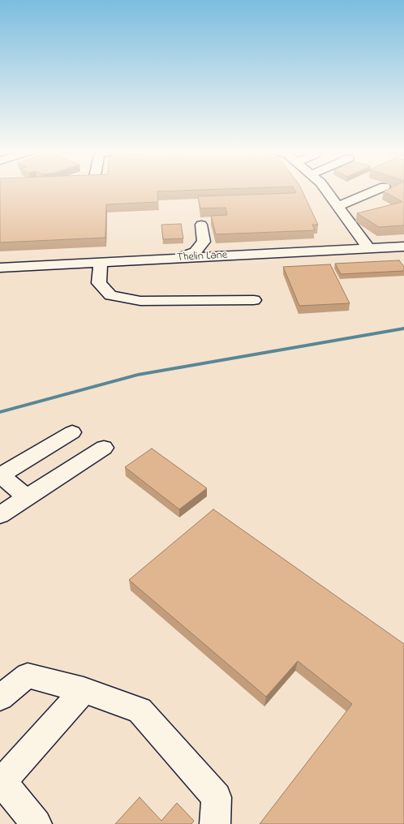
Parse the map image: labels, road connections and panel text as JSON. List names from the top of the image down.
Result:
{
  "streets": {
    "street": ["Thelin Lane"]
  }
}
